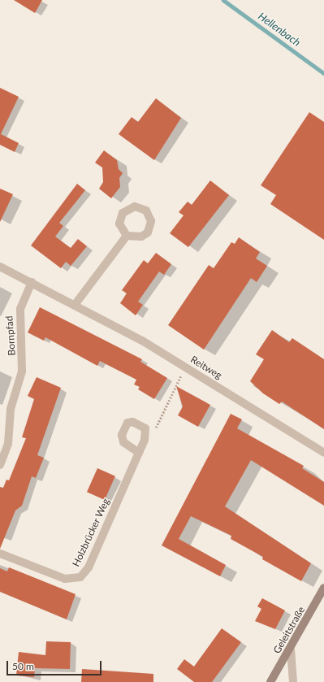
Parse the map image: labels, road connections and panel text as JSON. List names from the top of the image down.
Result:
{
  "streets": {
    "main road": ["Geleitstraße"],
    "street": ["Bornpfad", "Reitweg", "Holzbrücker Weg"]
  },
  "crossings": [
    ["Bornpfad", "Reitweg"]
  ],
  "water": ["Hellenbach"],
  "scale_bar": "50 m"
}
